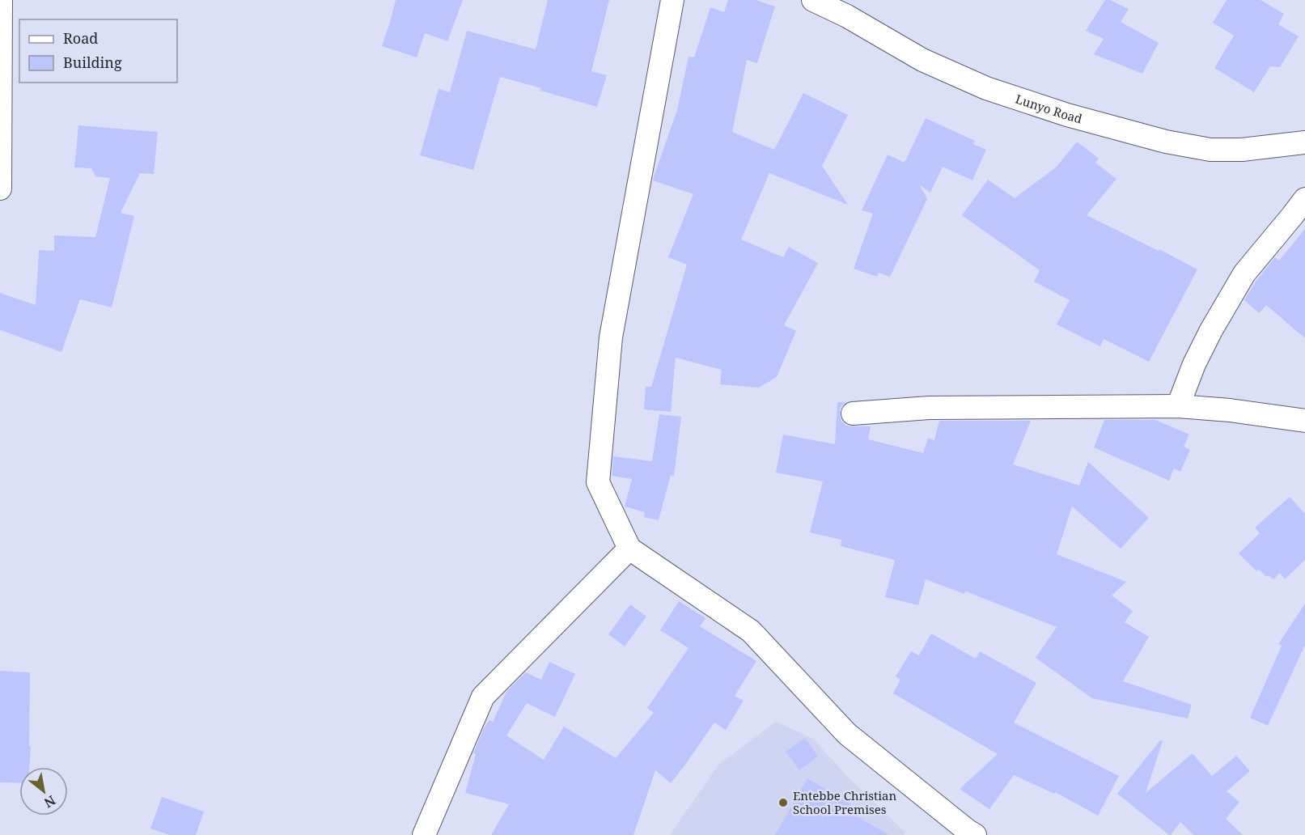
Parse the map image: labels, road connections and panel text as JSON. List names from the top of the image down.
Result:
{
  "streets": {
    "street": ["Lunyo Road"]
  },
  "places": ["Entebbe Christian School Premises"],
  "legend": ["Road", "Building"],
  "north": "bottom right"
}
